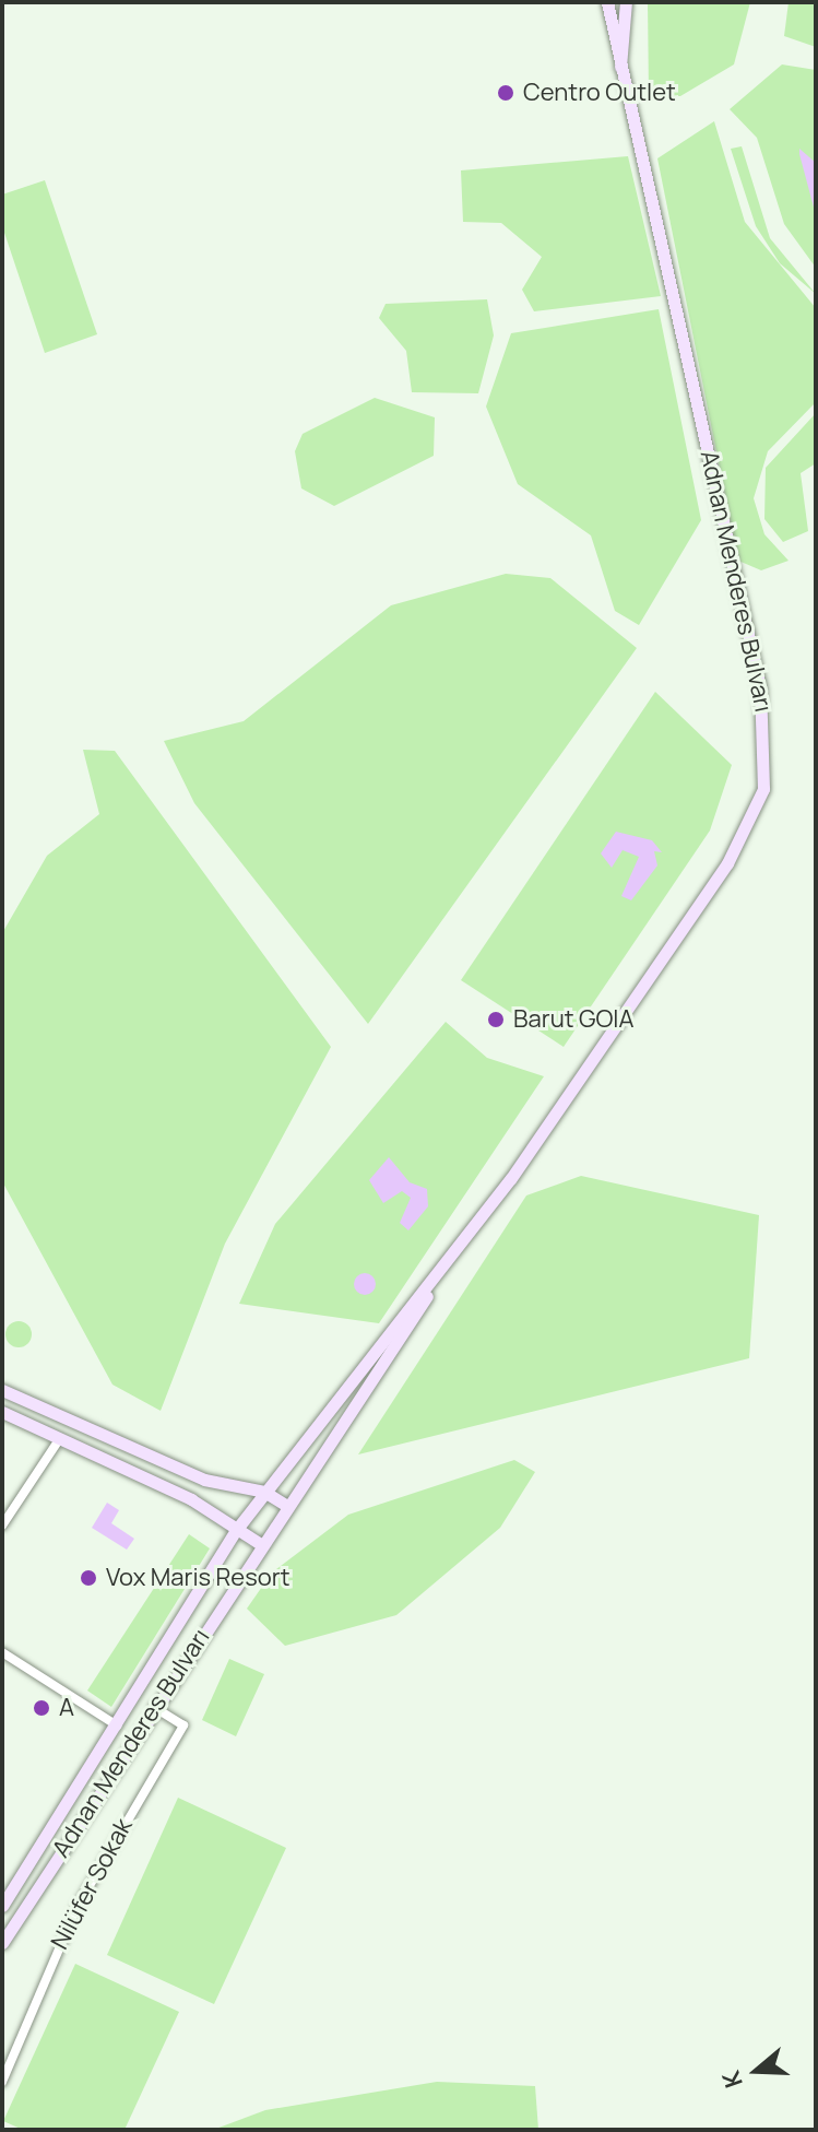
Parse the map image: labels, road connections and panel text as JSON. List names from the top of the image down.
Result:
{
  "streets": {
    "main road": ["Adnan Menderes Bulvarı"],
    "street": ["Nilüfer Sokak"]
  },
  "crossings": [
    ["Adnan Menderes Bulvarı", "Nilüfer Sokak"]
  ],
  "places": [
    "Centro Outlet",
    "Barut GOIA",
    "Vox Maris Resort",
    "A"
  ],
  "north": "left"
}
